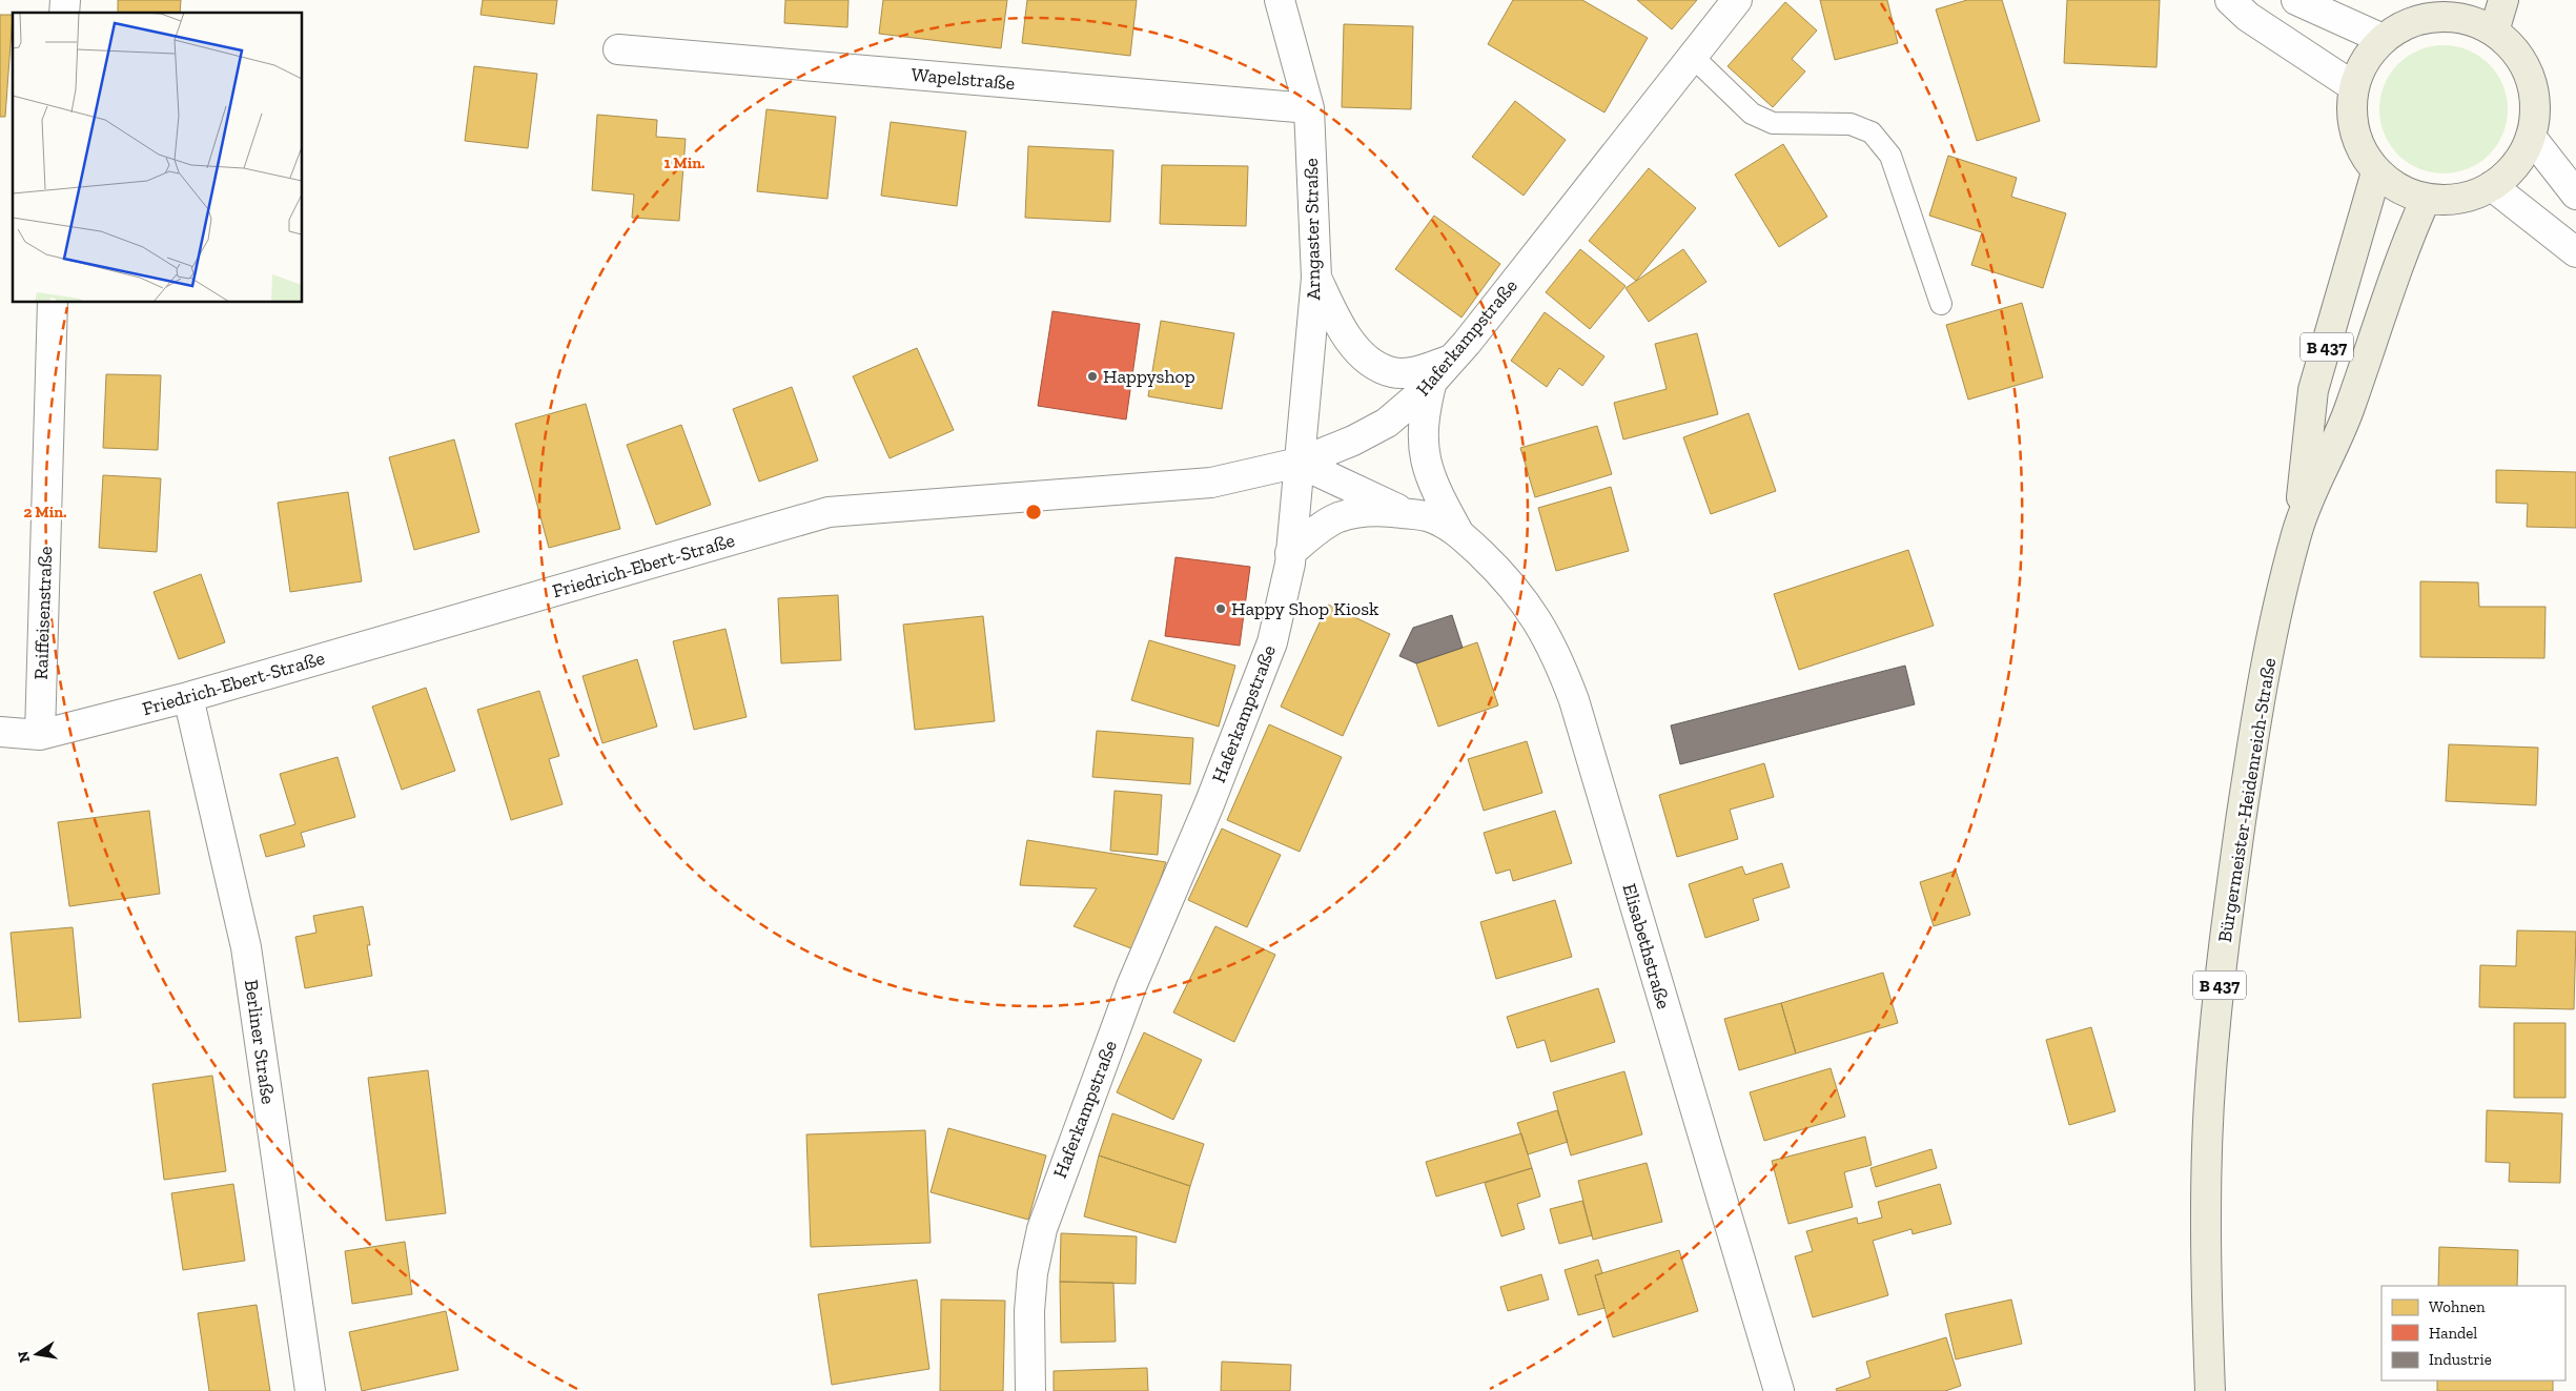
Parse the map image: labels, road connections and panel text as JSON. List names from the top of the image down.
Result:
{
  "streets": {
    "main road": ["B 437", "Bürgermeister-Heidenreich-Straße"],
    "street": [
      "Wapelstraße",
      "Arngaster Straße",
      "Haferkampstraße",
      "Friedrich-Ebert-Straße",
      "Raiffeisenstraße",
      "Elisabethstraße",
      "Berliner Straße"
    ]
  },
  "crossings": [
    ["Wapelstraße", "Arngaster Straße"],
    ["Arngaster Straße", "Haferkampstraße"],
    ["Arngaster Straße", "Friedrich-Ebert-Straße"],
    ["Haferkampstraße", "Friedrich-Ebert-Straße"],
    ["Friedrich-Ebert-Straße", "Raiffeisenstraße"],
    ["Friedrich-Ebert-Straße", "Berliner Straße"]
  ],
  "places": ["Happyshop", "Happy Shop Kiosk"],
  "legend": ["Wohnen", "Handel", "Industrie"],
  "north": "left",
  "rings": ["1 Min.", "2 Min."]
}
